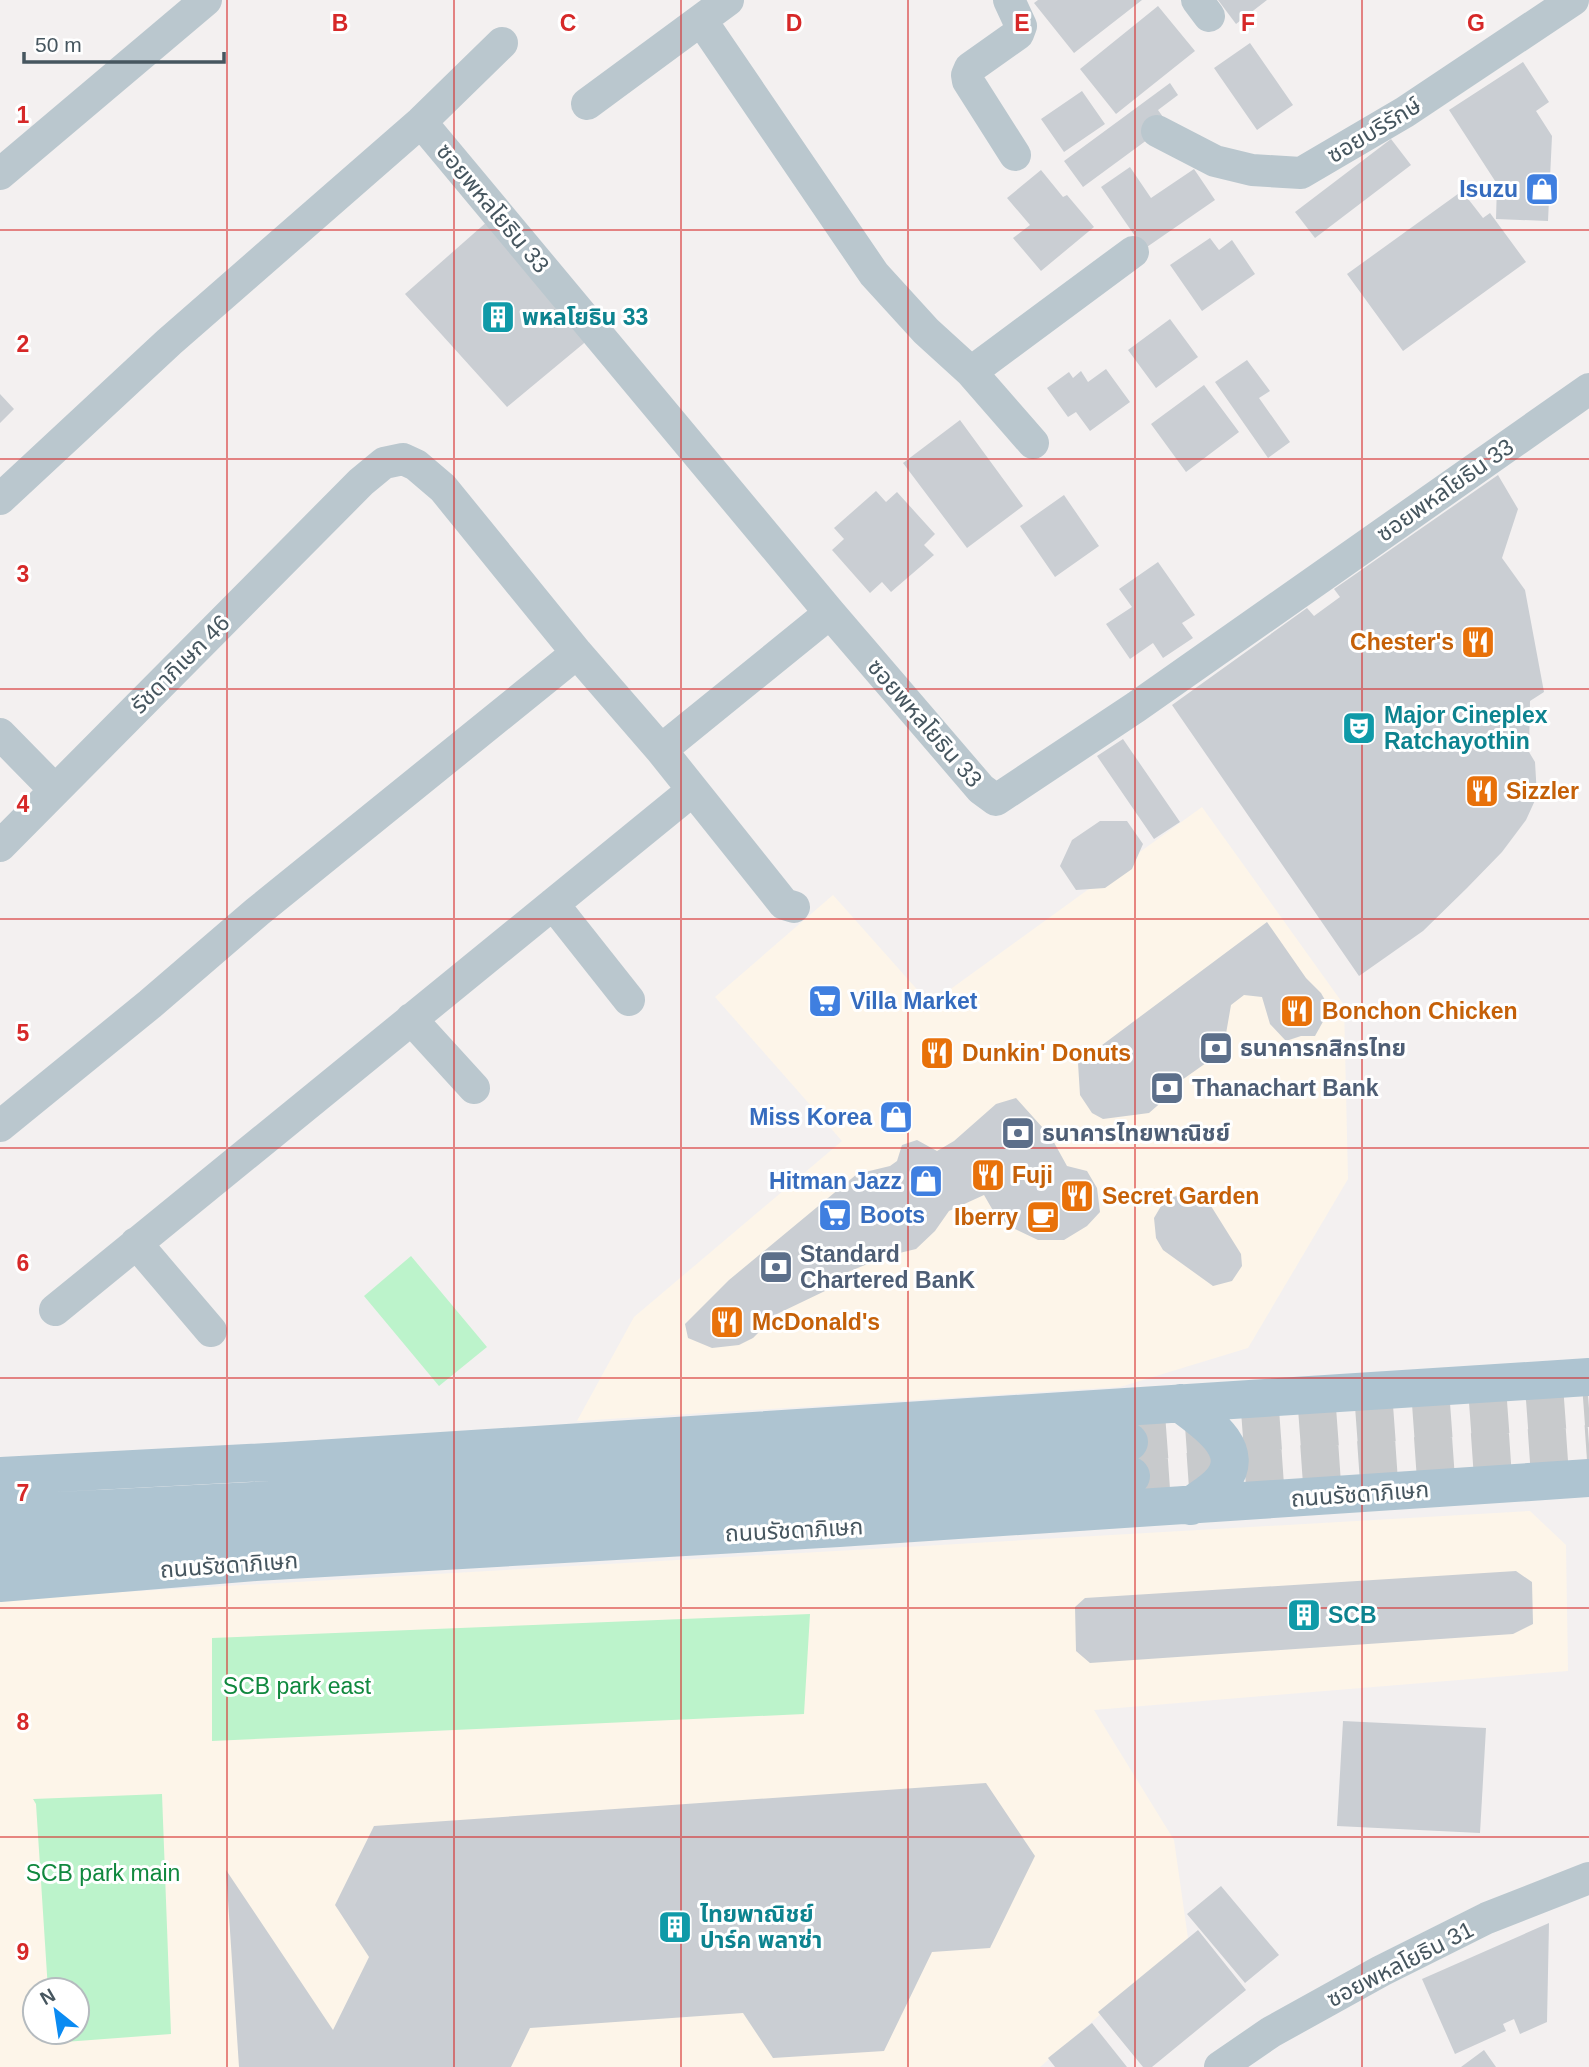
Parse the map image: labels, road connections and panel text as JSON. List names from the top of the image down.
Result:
{
  "streets": {
    "main road": ["ถนนรัชดาภิเษก"],
    "street": [
      "ซอยบริรักษ์",
      "ซอยพหลโยธิน 33",
      "รัชดาภิเษก 46",
      "ซอยพหลโยธิน 31"
    ]
  },
  "parks": ["SCB park east", "SCB park main"],
  "places": {
    "shop": ["Isuzu", "Miss Korea", "Hitman Jazz"],
    "building": ["พหลโยธิน 33", "SCB", "ไทยพาณิชย์ ปาร์ค พลาซ่า"],
    "restaurant": [
      "Chester's",
      "Sizzler",
      "Bonchon Chicken",
      "Dunkin' Donuts",
      "Fuji",
      "Secret Garden",
      "McDonald's"
    ],
    "theatre": ["Major Cineplex Ratchayothin"],
    "supermarket": ["Villa Market", "Boots"],
    "bank": [
      "ธนาคารกสิกรไทย",
      "Thanachart Bank",
      "ธนาคารไทยพาณิชย์",
      "Standard Chartered BanK"
    ],
    "cafe": ["Iberry"]
  },
  "scale_bar": "50 m",
  "north": "top left",
  "grid": {
    "columns": [
      "B",
      "C",
      "D",
      "E",
      "F",
      "G"
    ],
    "rows": [
      "1",
      "2",
      "3",
      "4",
      "5",
      "6",
      "7",
      "8",
      "9"
    ]
  }
}
